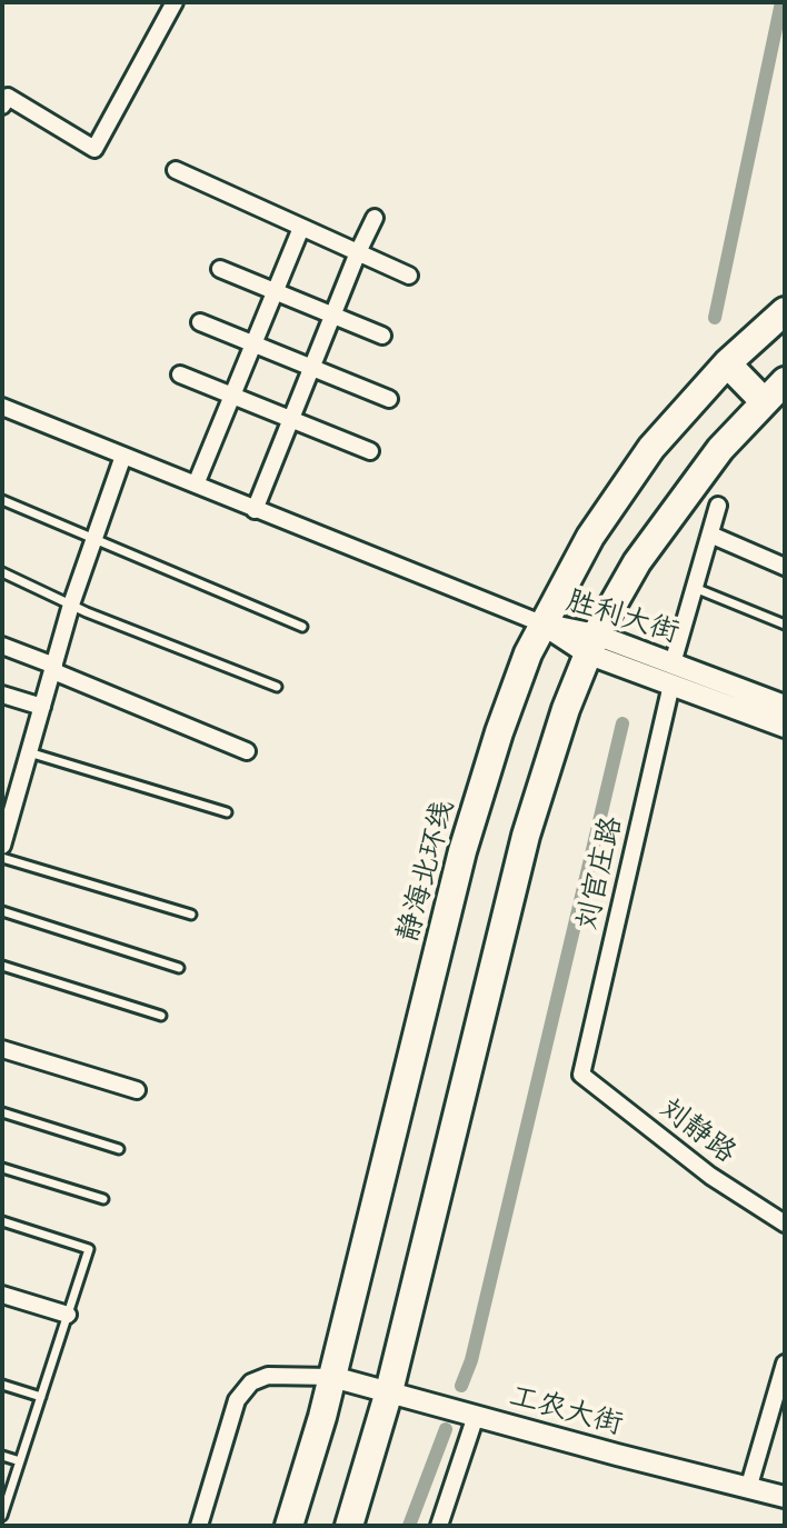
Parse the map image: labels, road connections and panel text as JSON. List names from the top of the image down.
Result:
{
  "streets": {
    "highway": ["静海北环线"],
    "street": [
      "胜利大街",
      "刘官庄路",
      "刘静路",
      "工农大街"
    ]
  },
  "crossings": [
    ["胜利大街", "静海北环线"],
    ["胜利大街", "刘官庄路"],
    ["静海北环线", "工农大街"],
    ["刘官庄路", "刘静路"]
  ]
}
